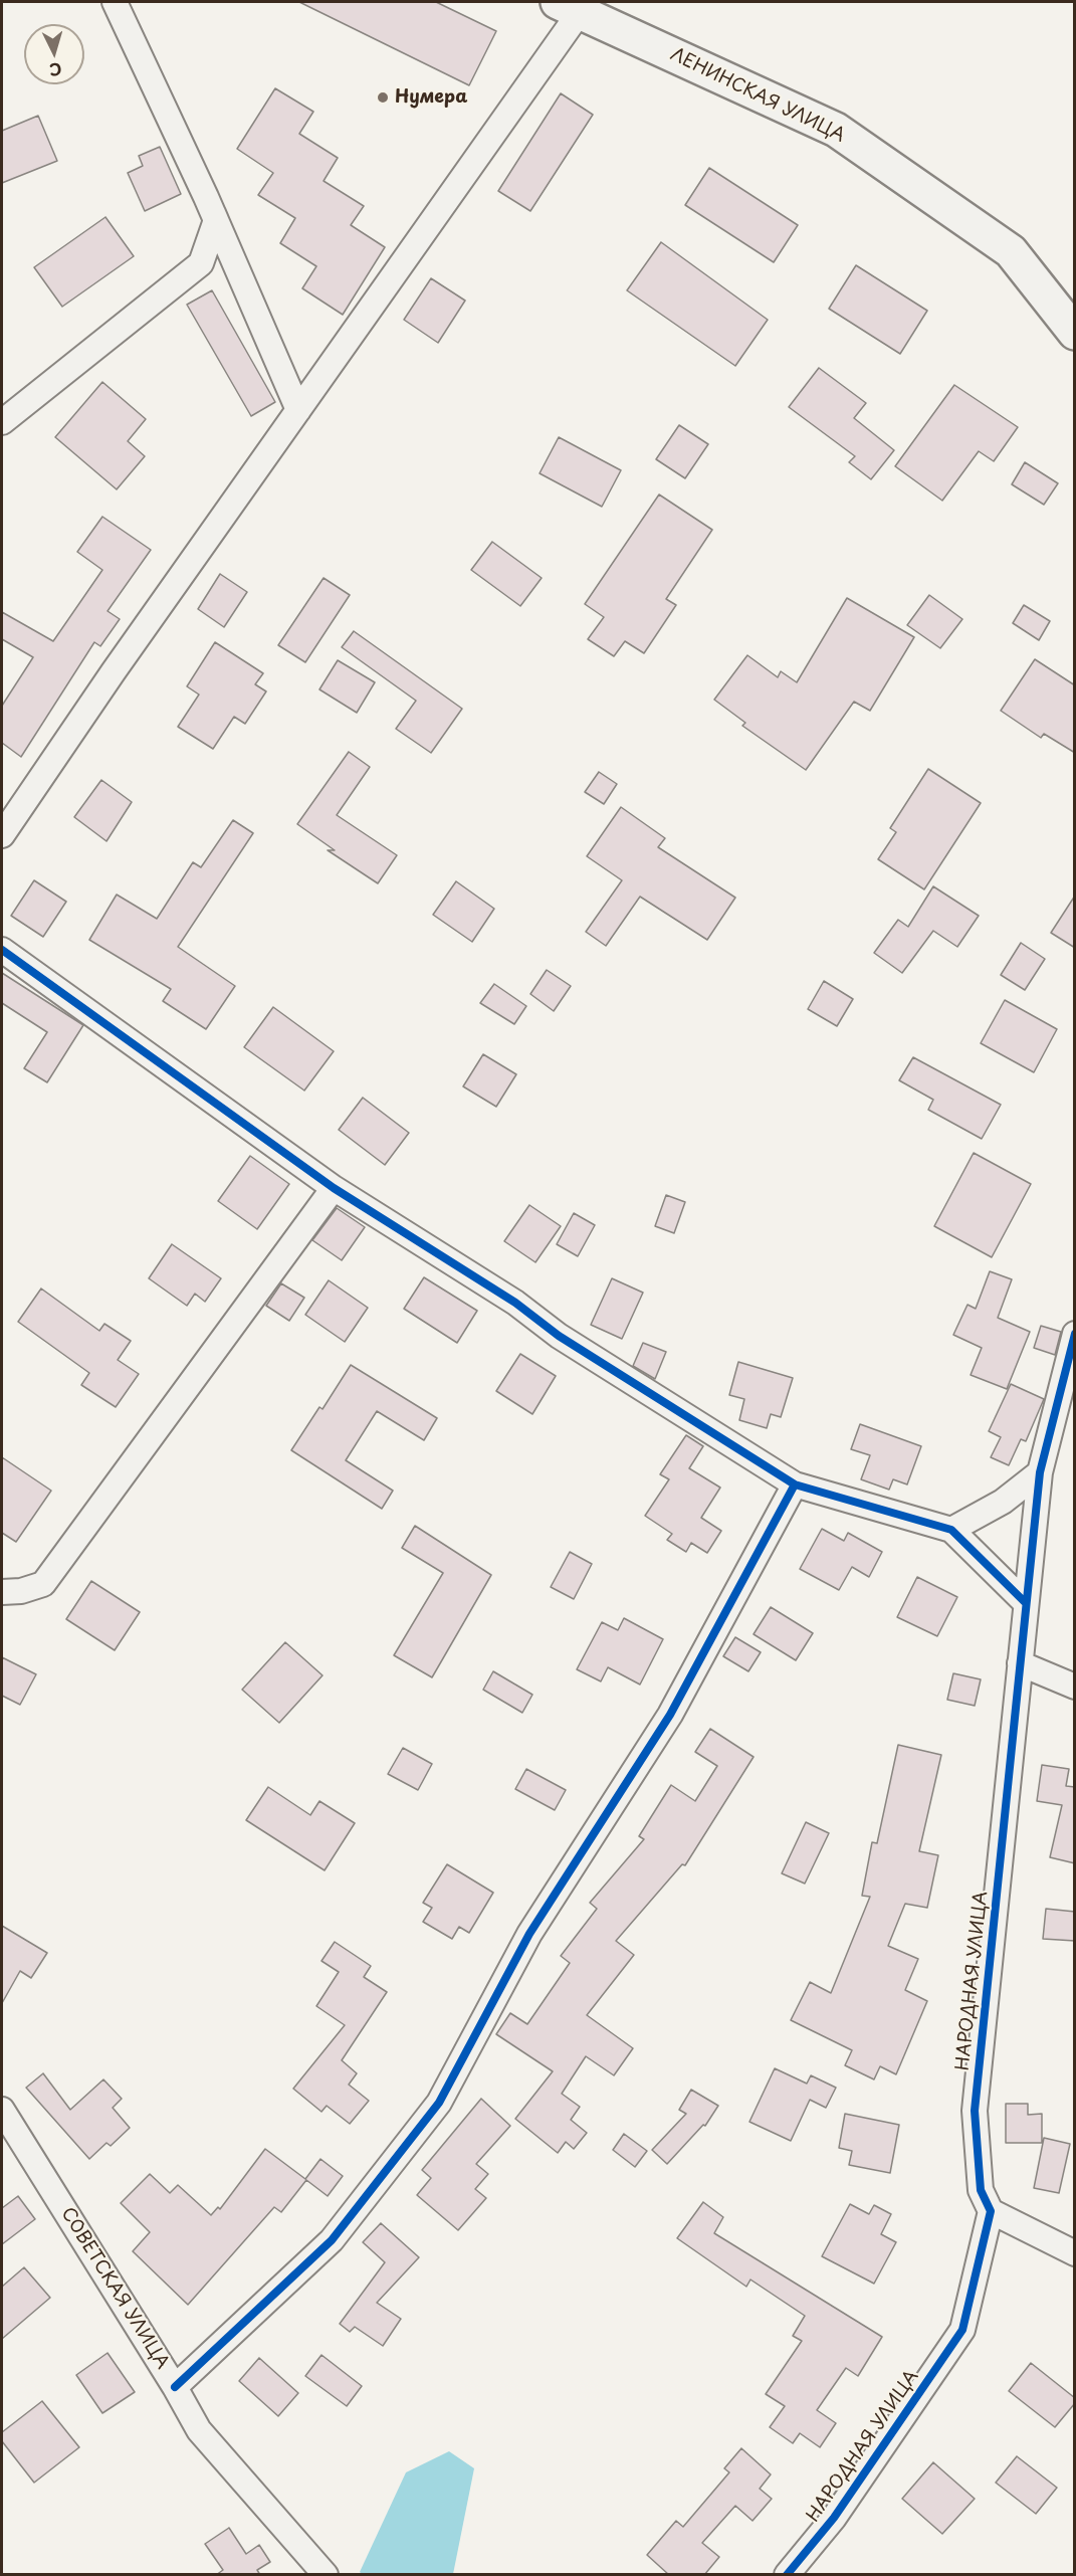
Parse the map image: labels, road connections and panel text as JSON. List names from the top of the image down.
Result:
{
  "streets": {
    "street": ["ЛЕНИНСКАЯ УЛИЦА", "НАРОДНАЯ УЛИЦА", "СОВЕТСКАЯ УЛИЦА"]
  },
  "places": ["Нумера"],
  "north": "bottom"
}
